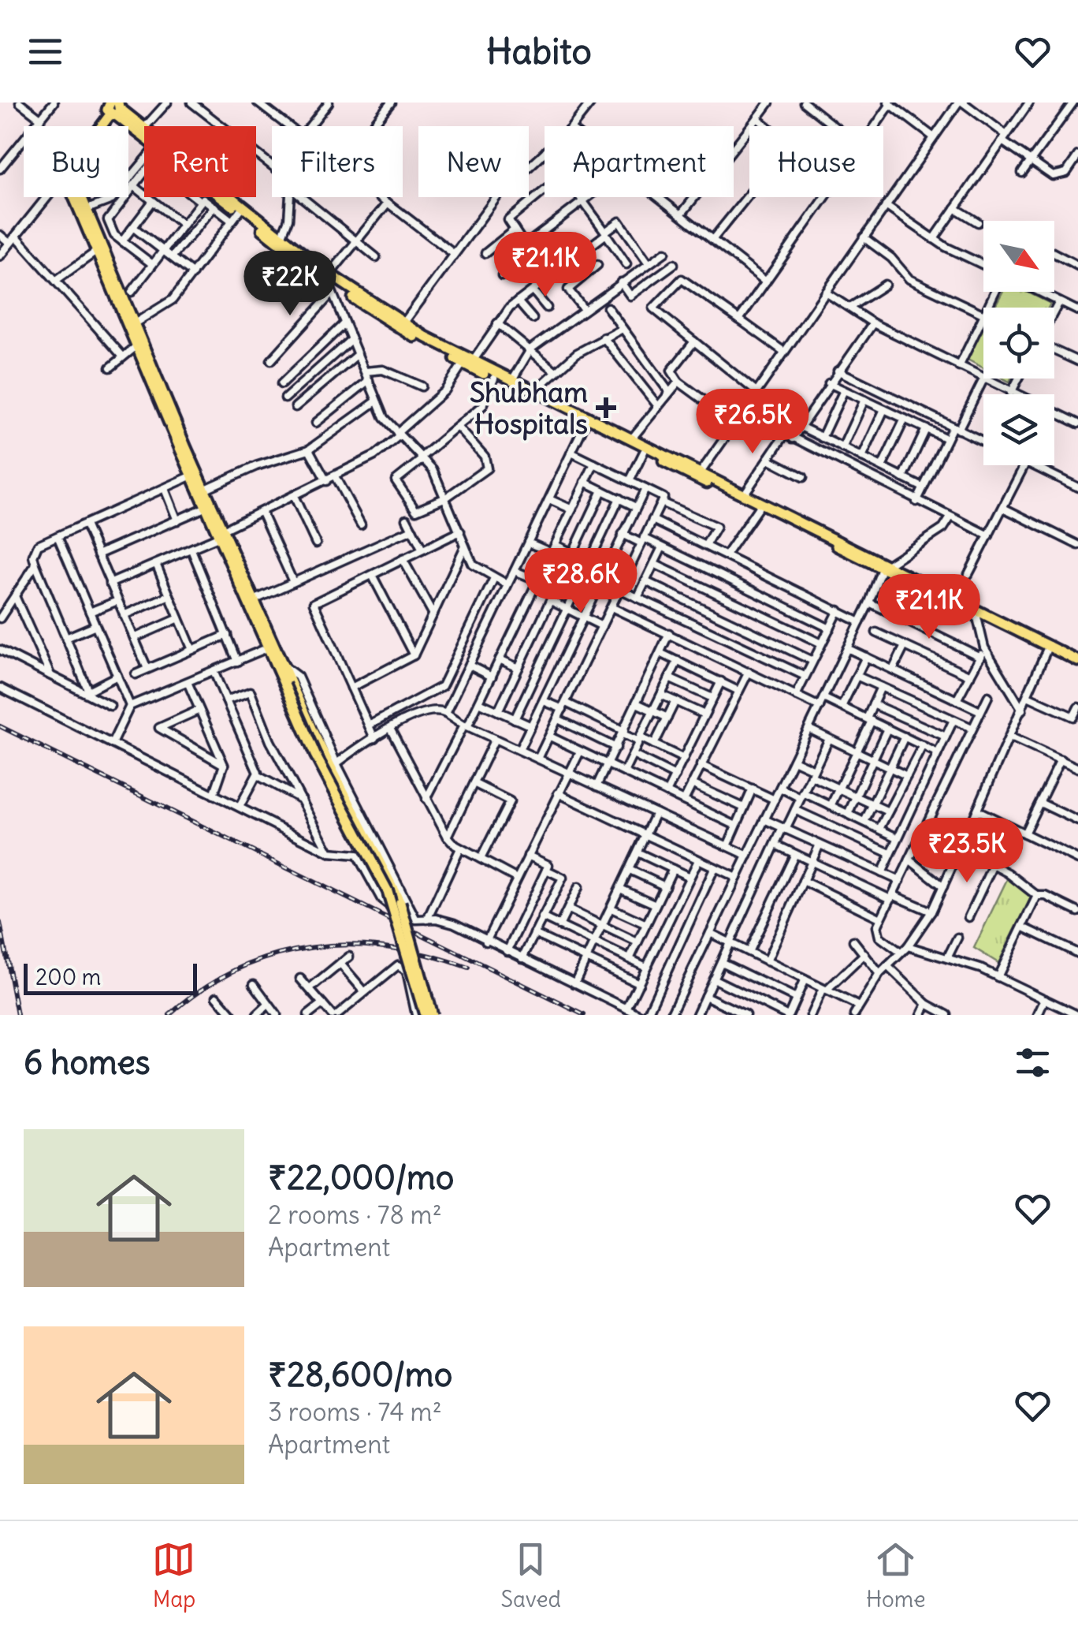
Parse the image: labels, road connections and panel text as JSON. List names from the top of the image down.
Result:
{
  "places": {
    "health": ["Shubham Hospitals"]
  },
  "scale_bar": "200 m",
  "north": "bottom right",
  "page": {
    "header": "Habito",
    "chip": [
      "Buy",
      "Rent",
      "Filters",
      "New",
      "Apartment",
      "House"
    ],
    "price": [
      "₹21.1K",
      "₹22K",
      "₹26.5K",
      "₹28.6K",
      "₹21.1K",
      "₹23.5K"
    ],
    "scale": "200 m",
    "heading": "6 homes",
    "list": [
      {
        "name": "₹22,000/mo",
        "note": "2 rooms · 78 m² · Apartment"
      },
      {
        "name": "₹28,600/mo",
        "note": "3 rooms · 74 m² · Apartment"
      }
    ],
    "tabs": ["Map", "Saved", "Home"]
  }
}
